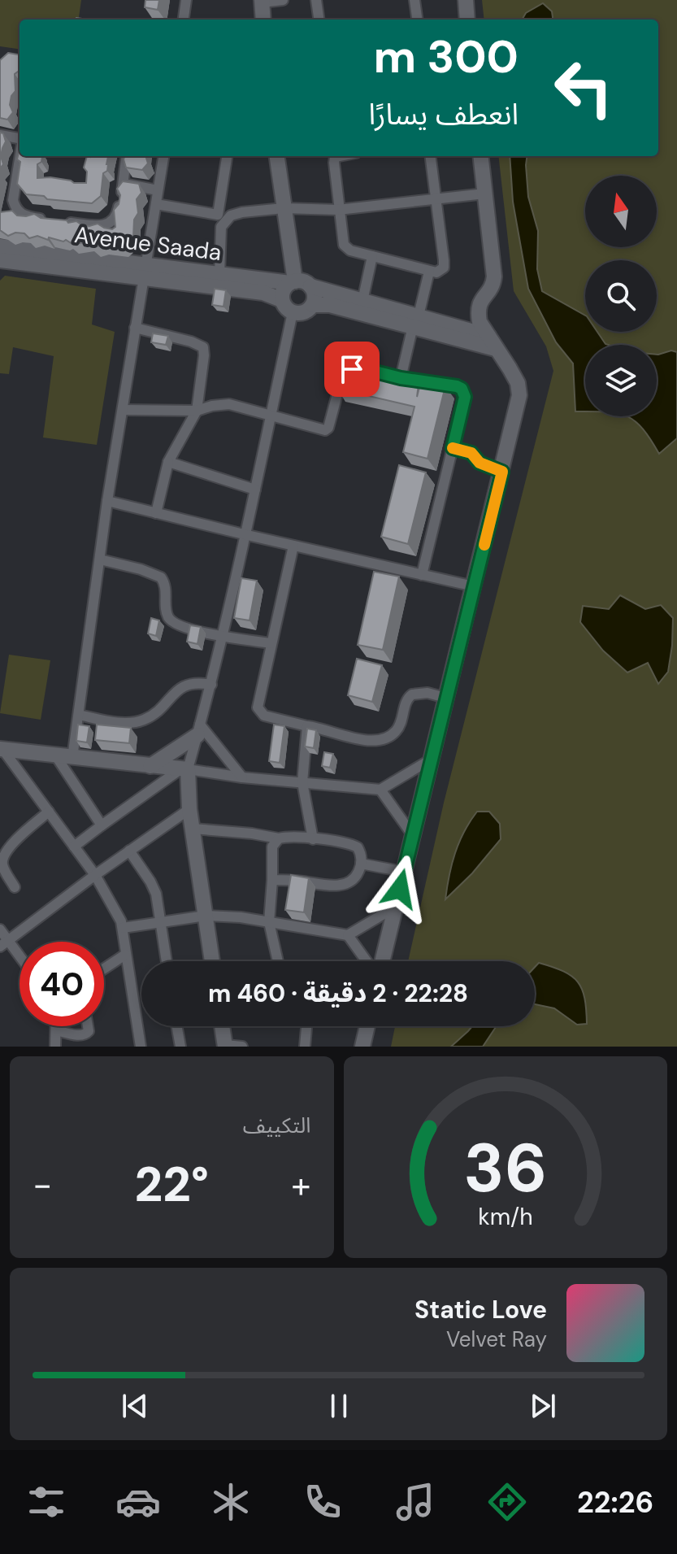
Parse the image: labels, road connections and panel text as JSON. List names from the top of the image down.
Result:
{
  "streets": {
    "street": ["Avenue Saada"]
  },
  "north": "top",
  "page": {
    "turn": ["300 m", "انعطف يسارًا"],
    "limit": "40",
    "trip": "22:28 · 2 دقيقة · 460 m",
    "tile": "التكييف",
    "heat": ["−", "22°", "+"],
    "song": ["Static Love", "Velvet Ray"],
    "tabs": "22:26",
    "gauge": ["36", "km/h"]
  }
}
